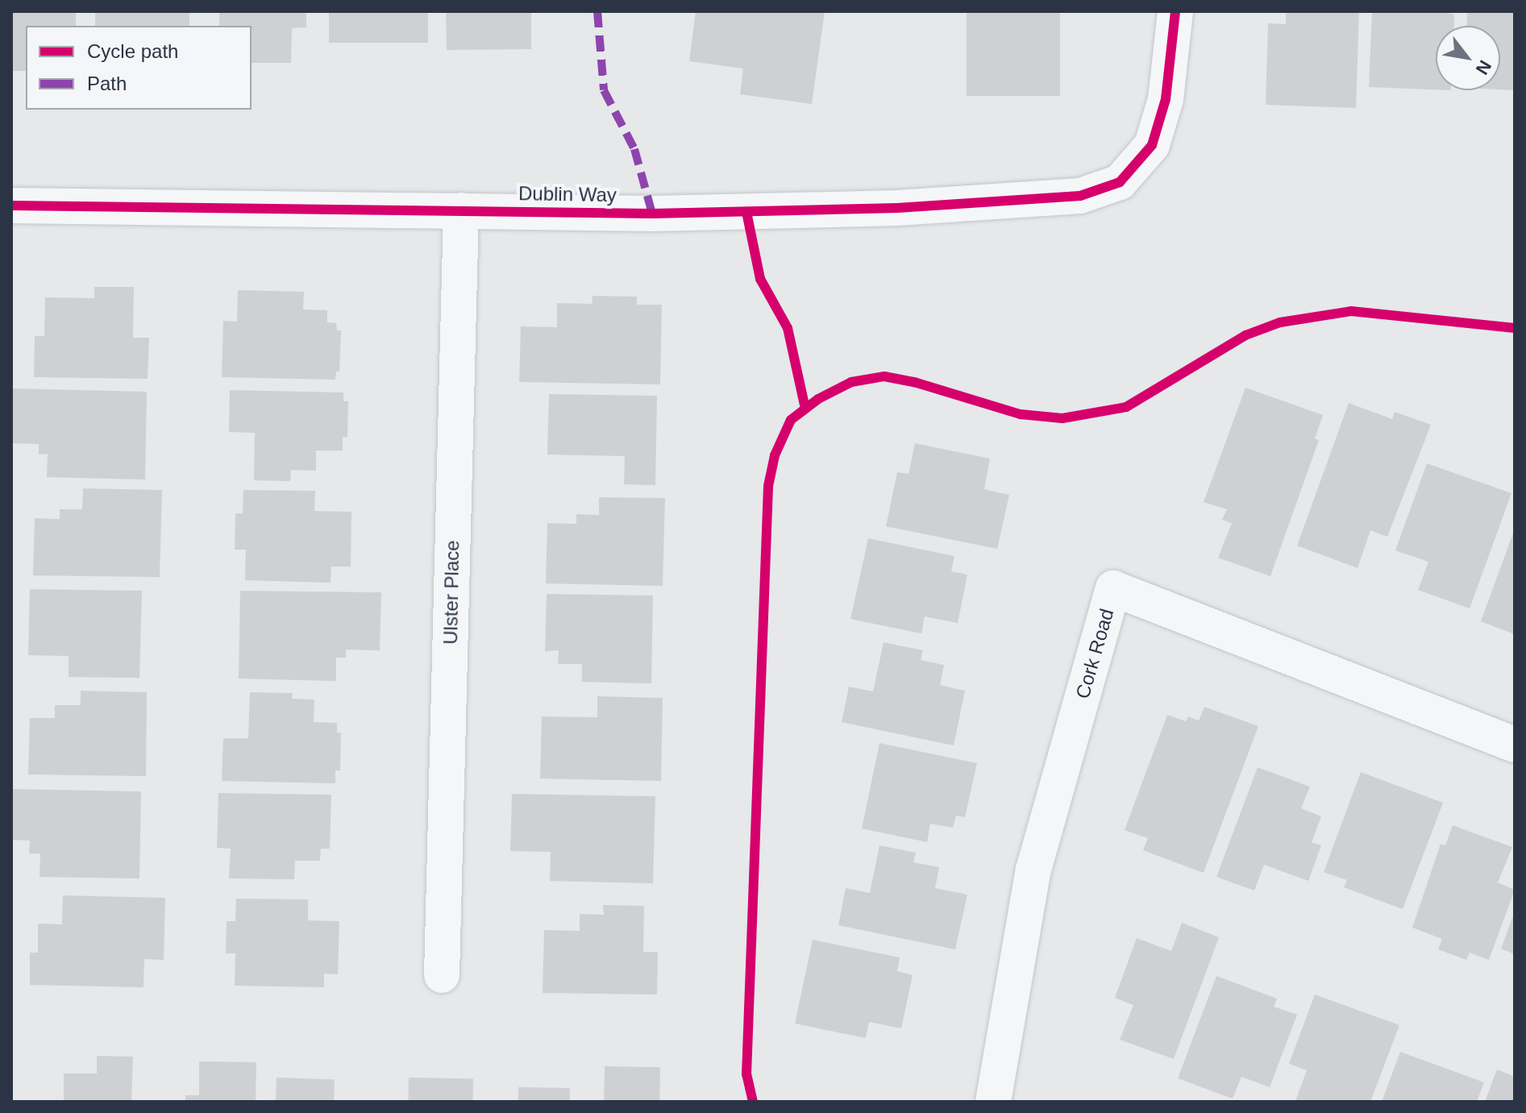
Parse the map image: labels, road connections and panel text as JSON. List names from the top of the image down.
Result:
{
  "streets": {
    "street": ["Dublin Way", "Ulster Place", "Cork Road"]
  },
  "crossings": [
    ["Dublin Way", "Ulster Place"]
  ],
  "legend": ["Cycle path", "Path"],
  "north": "bottom right"
}
